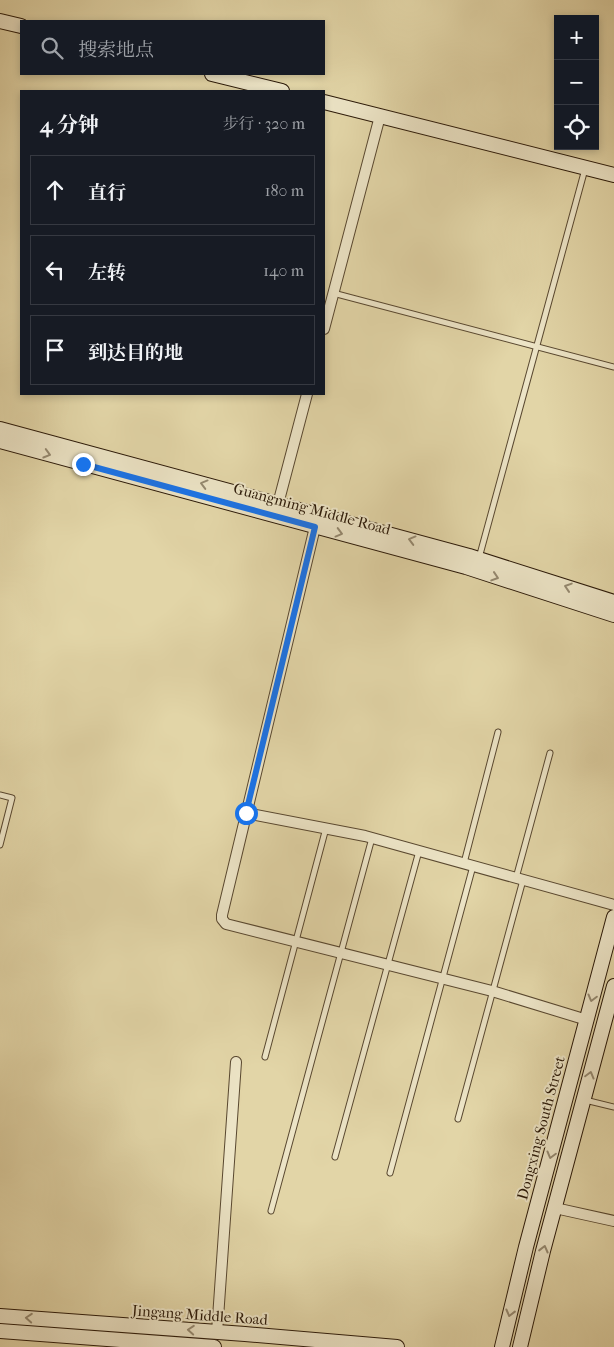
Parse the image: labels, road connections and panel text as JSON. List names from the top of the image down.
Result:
{
  "streets": {
    "street": ["Guangming Middle Road", "Dongxing South Street", "Jingang Middle Road"]
  },
  "page": {
    "map_buttons": ["+", "−"],
    "search": "搜索地点",
    "heading": ["4 分钟", "步行 · 320 m"],
    "list": [
      ["直行", "180 m"],
      ["左转", "140 m"],
      "到达目的地"
    ]
  }
}
